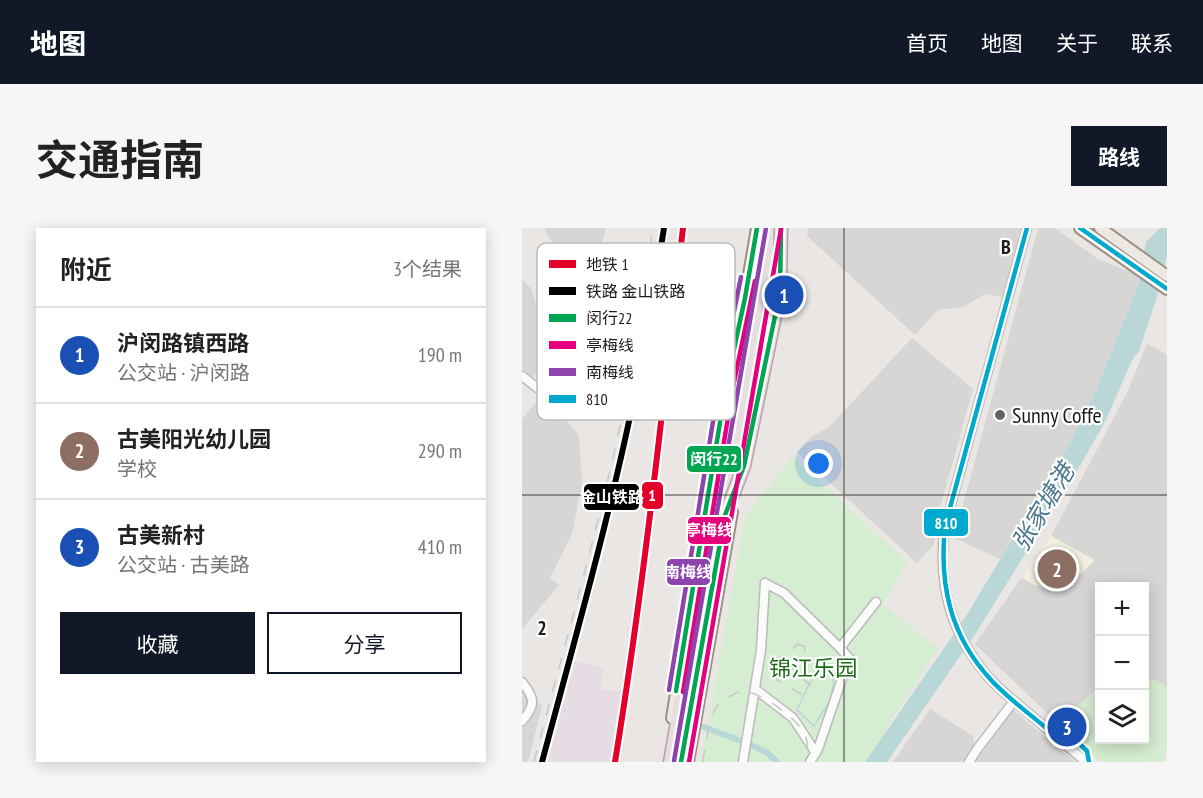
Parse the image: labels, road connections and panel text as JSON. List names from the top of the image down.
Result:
{
  "water": ["张家塘港"],
  "parks": ["锦江乐园"],
  "places": ["Sunny Coffe"],
  "lines": [
    "metro line 1",
    "rail line 金山铁路",
    "transit line 闵行22",
    "transit line 南梅线",
    "transit line 810",
    "transit line 亭梅线"
  ],
  "legend": [
    "地铁 1",
    "铁路 金山铁路",
    "闵行22",
    "亭梅线",
    "南梅线",
    "810"
  ],
  "page": {
    "header": "地图",
    "nav": [
      "首页",
      "地图",
      "关于",
      "联系"
    ],
    "title": "交通指南",
    "buttons": [
      "路线",
      ["收藏", "分享"]
    ],
    "heading": ["附近", "3个结果"],
    "pins": ["1", "2", "3"],
    "list": [
      {
        "mark": "1",
        "name": "沪闵路镇西路",
        "note": "公交站 · 沪闵路",
        "value": "190 m"
      },
      {
        "mark": "2",
        "name": "古美阳光幼儿园",
        "note": "学校",
        "value": "290 m"
      },
      {
        "mark": "3",
        "name": "古美新村",
        "note": "公交站 · 古美路",
        "value": "410 m"
      }
    ],
    "map_buttons": ["+", "−"]
  },
  "grid": {
    "columns": ["B"],
    "rows": ["2"]
  }
}
